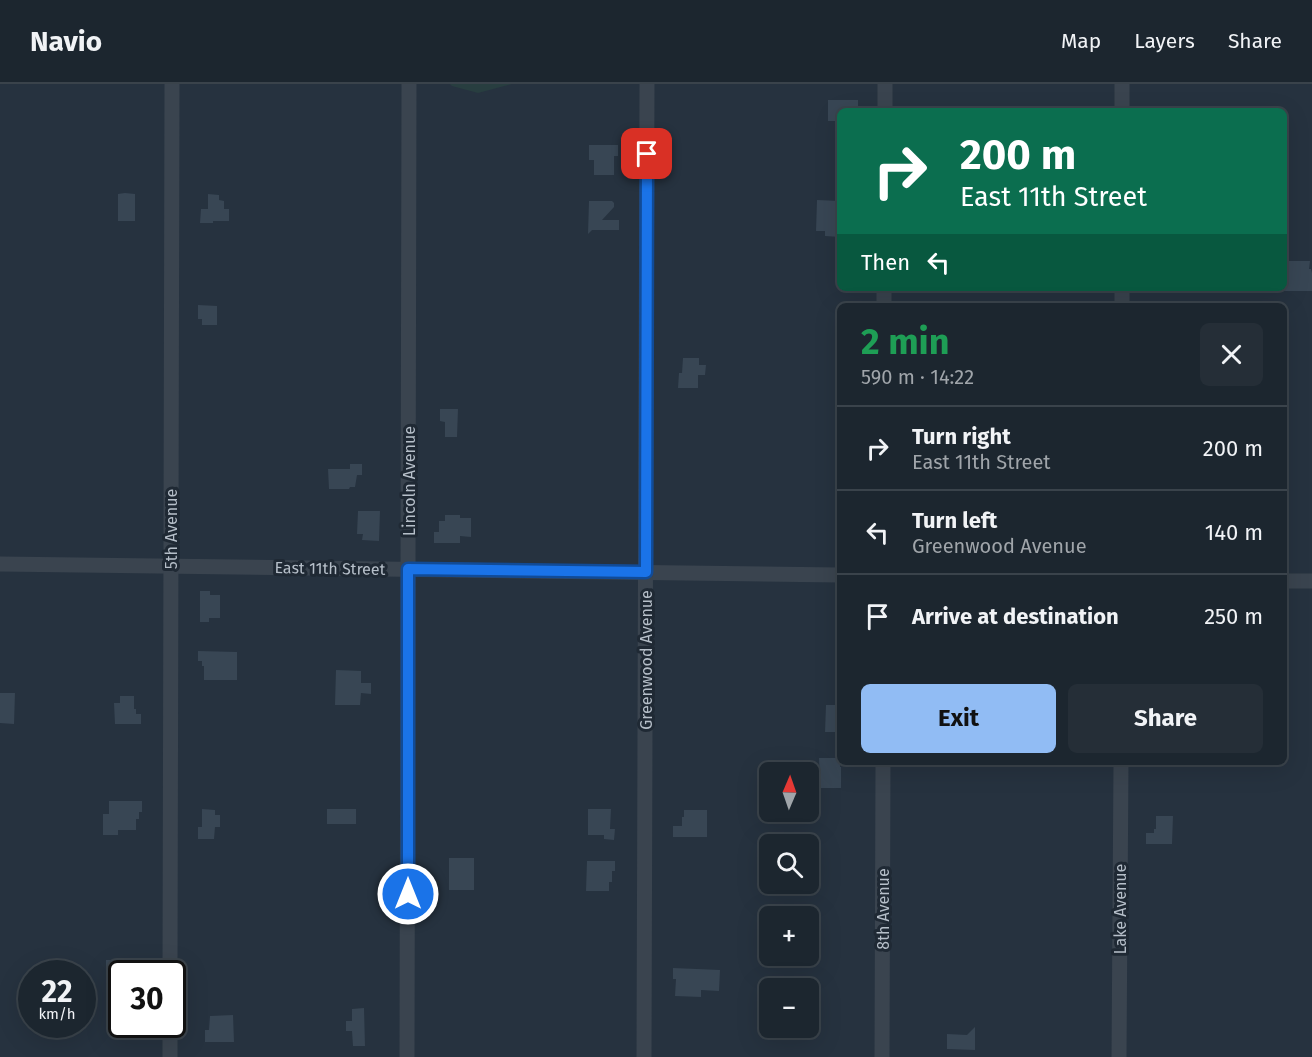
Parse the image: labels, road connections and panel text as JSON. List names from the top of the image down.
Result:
{
  "streets": {
    "street": [
      "Lincoln Avenue",
      "5th Avenue",
      "East 11th Street",
      "Greenwood Avenue",
      "8th Avenue",
      "Lake Avenue"
    ]
  },
  "crossings": [
    ["Lincoln Avenue", "East 11th Street"],
    ["5th Avenue", "East 11th Street"],
    ["East 11th Street", "Greenwood Avenue"]
  ],
  "north": "top",
  "page": {
    "header": "Navio",
    "nav": ["Map", "Layers", "Share"],
    "turn": ["200 m", "East 11th Street"],
    "then": "Then",
    "heading": ["2 min", "590 m · 14:22"],
    "list": [
      {
        "name": "Turn right",
        "note": "East 11th Street",
        "value": "200 m"
      },
      {
        "name": "Turn left",
        "note": "Greenwood Avenue",
        "value": "140 m"
      },
      {
        "name": "Arrive at destination",
        "value": "250 m"
      }
    ],
    "buttons": ["Exit", "Share"],
    "map_buttons": ["+", "−"],
    "speed": "22 km/h",
    "limit": "30"
  }
}
